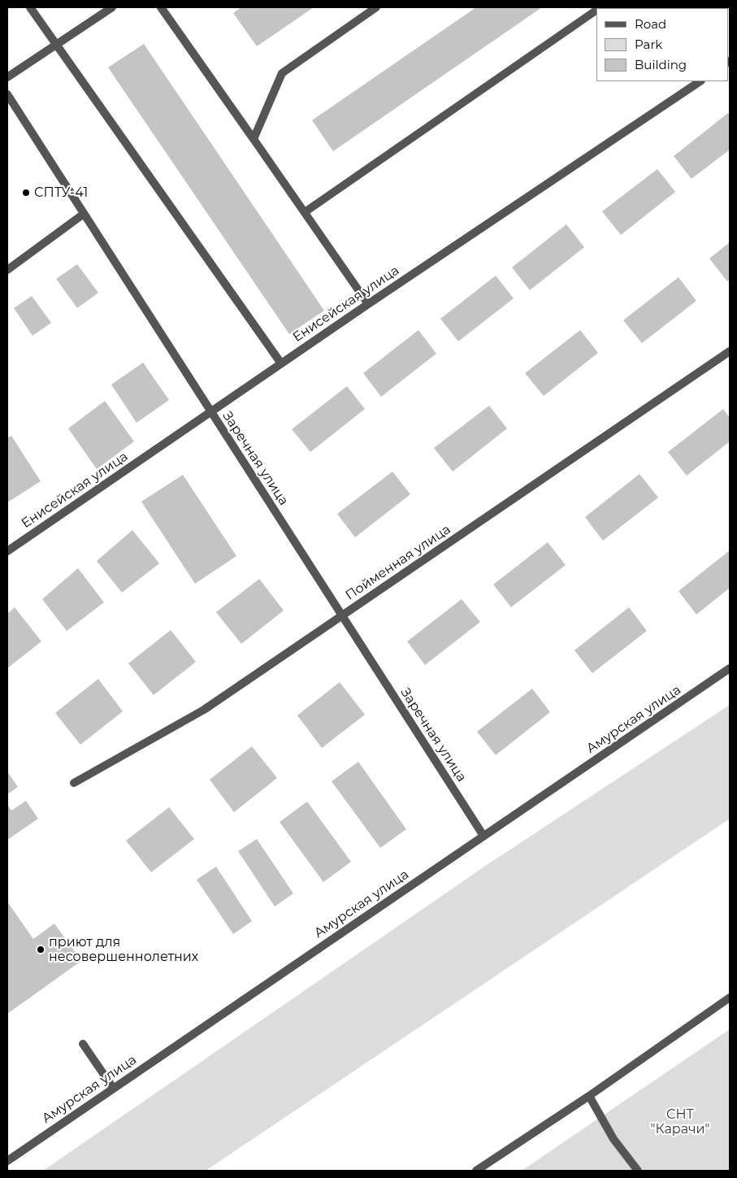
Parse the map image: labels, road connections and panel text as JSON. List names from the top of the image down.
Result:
{
  "streets": {
    "street": [
      "Енисейская улица",
      "Заречная улица",
      "Пойменная улица",
      "Амурская улица"
    ]
  },
  "crossings": [
    ["Енисейская улица", "Заречная улица"],
    ["Заречная улица", "Пойменная улица"],
    ["Заречная улица", "Амурская улица"]
  ],
  "parks": ["СНТ \"Карачи\""],
  "places": ["СПТУ-41", "приют для несовершеннолетних"],
  "legend": ["Road", "Park", "Building"]
}
